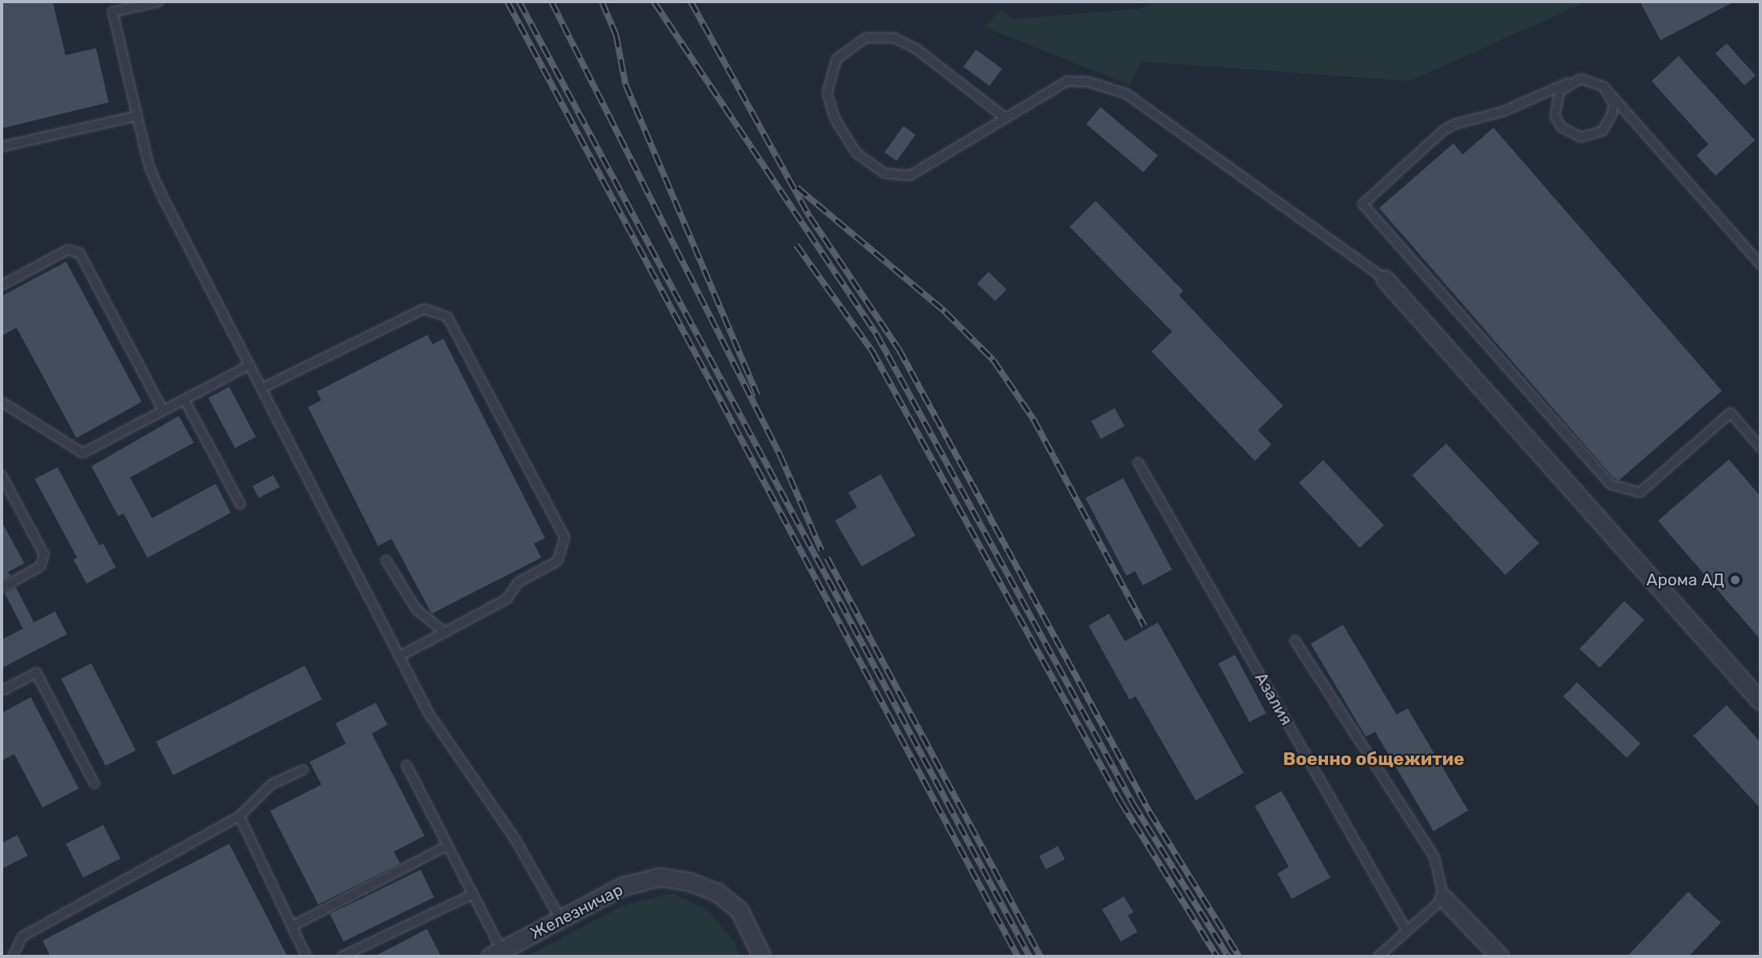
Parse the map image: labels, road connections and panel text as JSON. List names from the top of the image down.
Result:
{
  "streets": {
    "street": ["Железничар"],
    "lane": ["Азалия"]
  },
  "districts": ["Военно общежитие"],
  "places": ["Арома АД"]
}
